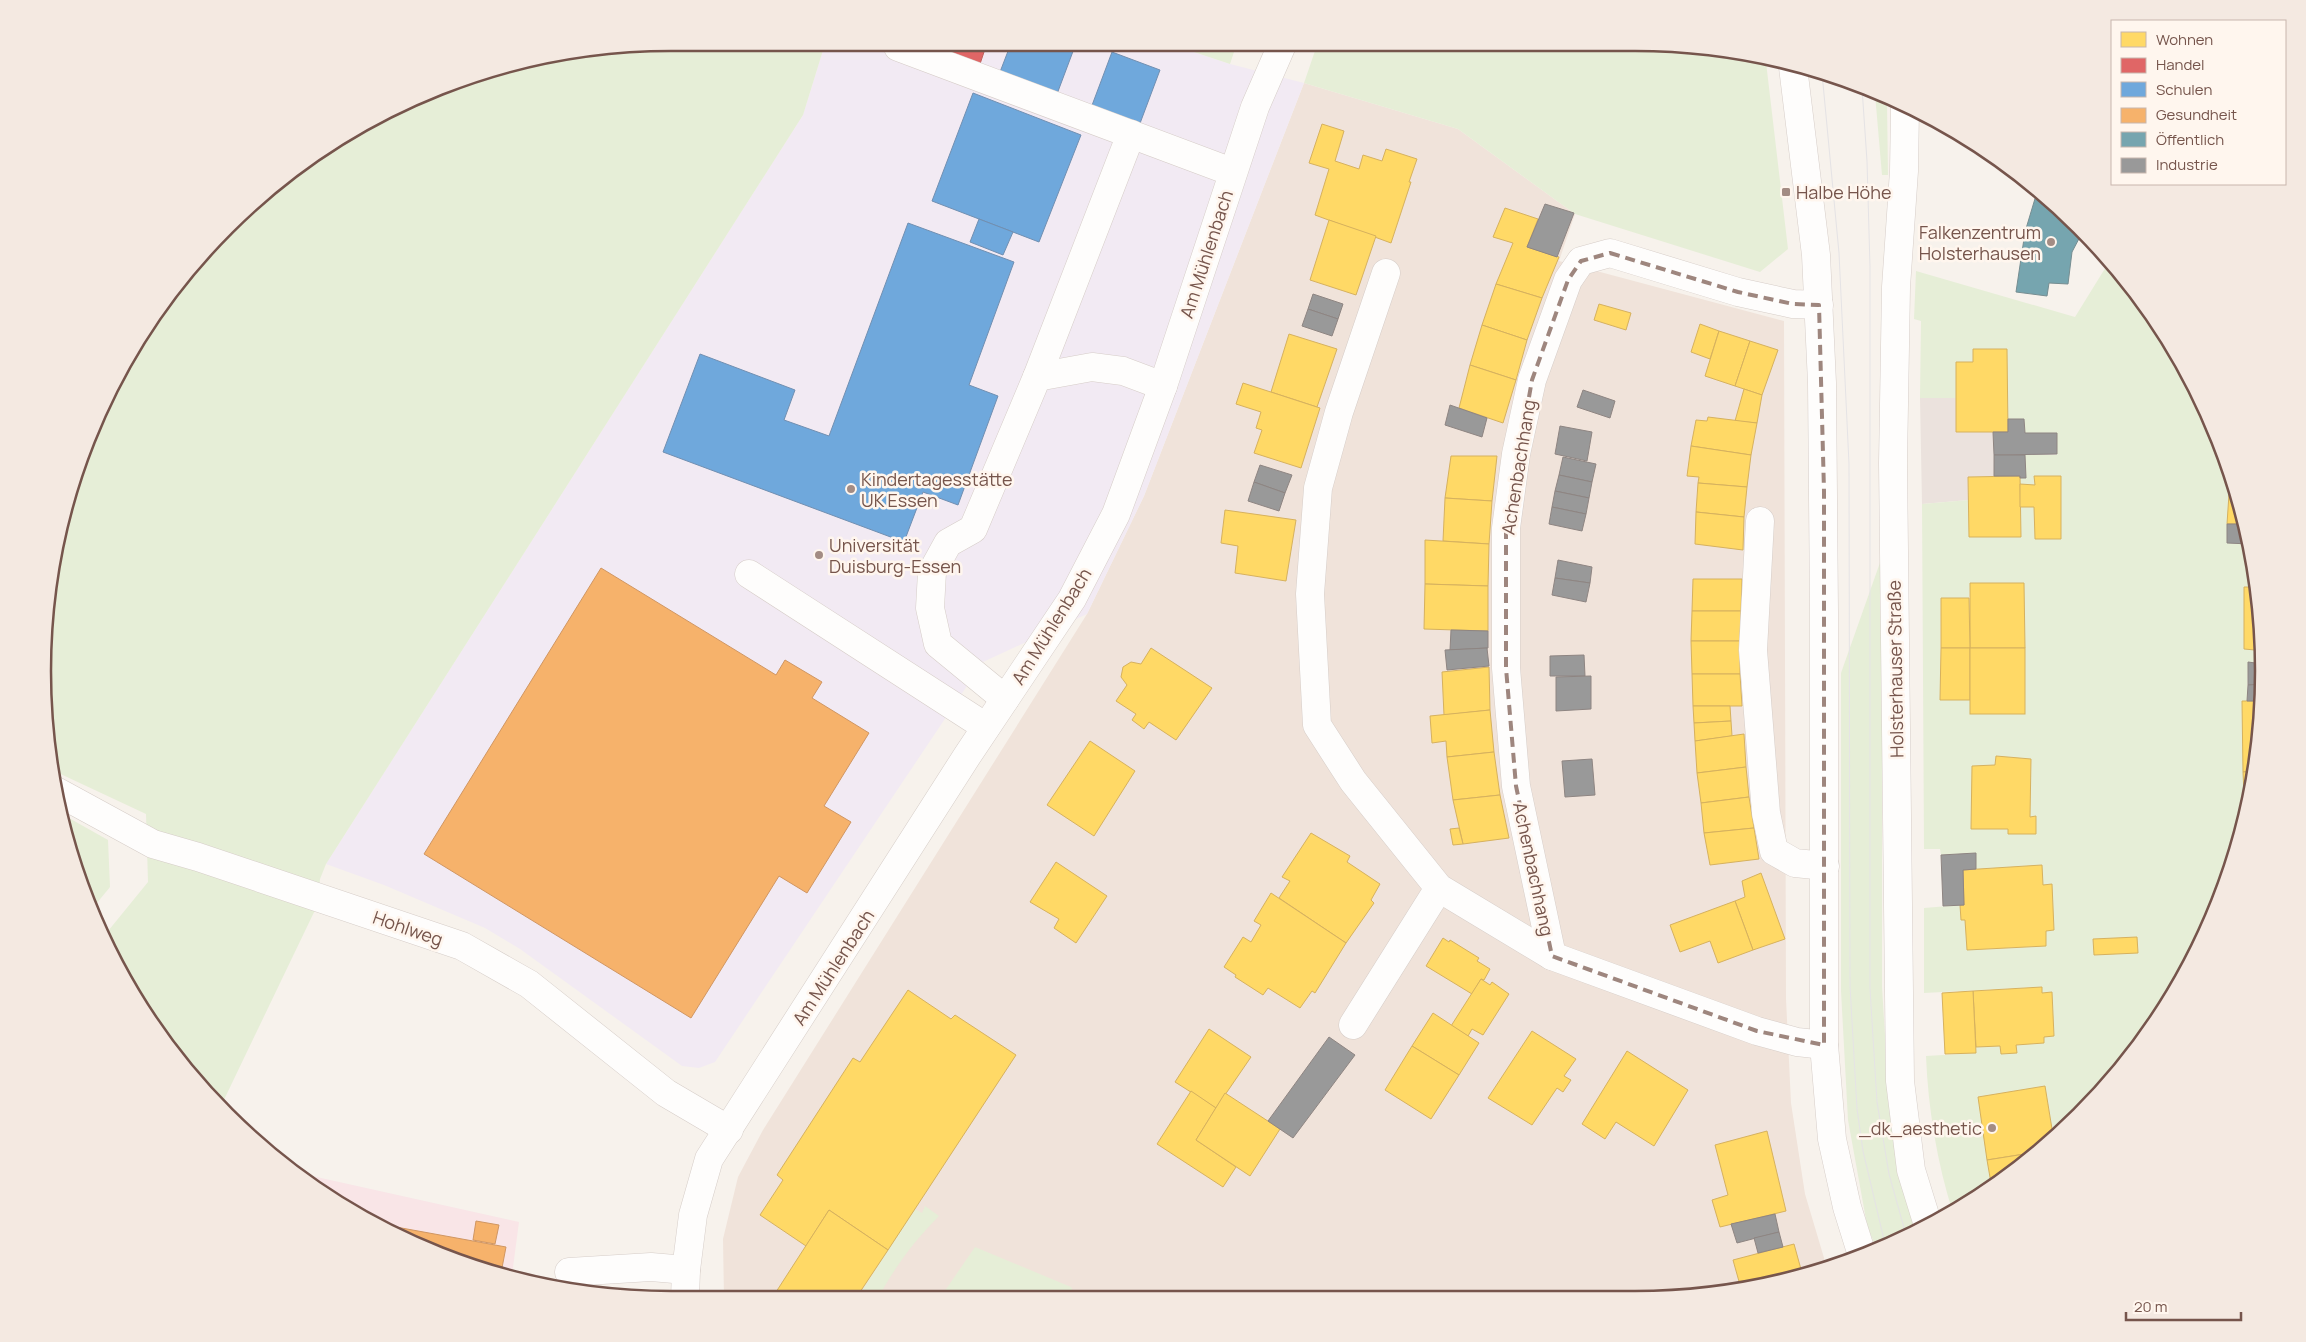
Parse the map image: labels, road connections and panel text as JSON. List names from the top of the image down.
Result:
{
  "streets": {
    "street": [
      "Am Mühlenbach",
      "Achenbachhang",
      "Holsterhauser Straße",
      "Hohlweg"
    ]
  },
  "crossings": [
    ["Am Mühlenbach", "Hohlweg"]
  ],
  "places": {
    "transit": ["Halbe Höhe"],
    "other": [
      "Falkenzentrum Holsterhausen",
      "Kindertagesstätte UK Essen",
      "Universität Duisburg-Essen",
      "_dk_aesthetic"
    ]
  },
  "legend": [
    "Wohnen",
    "Handel",
    "Schulen",
    "Gesundheit",
    "Öffentlich",
    "Industrie"
  ],
  "scale_bar": "20 m"
}
